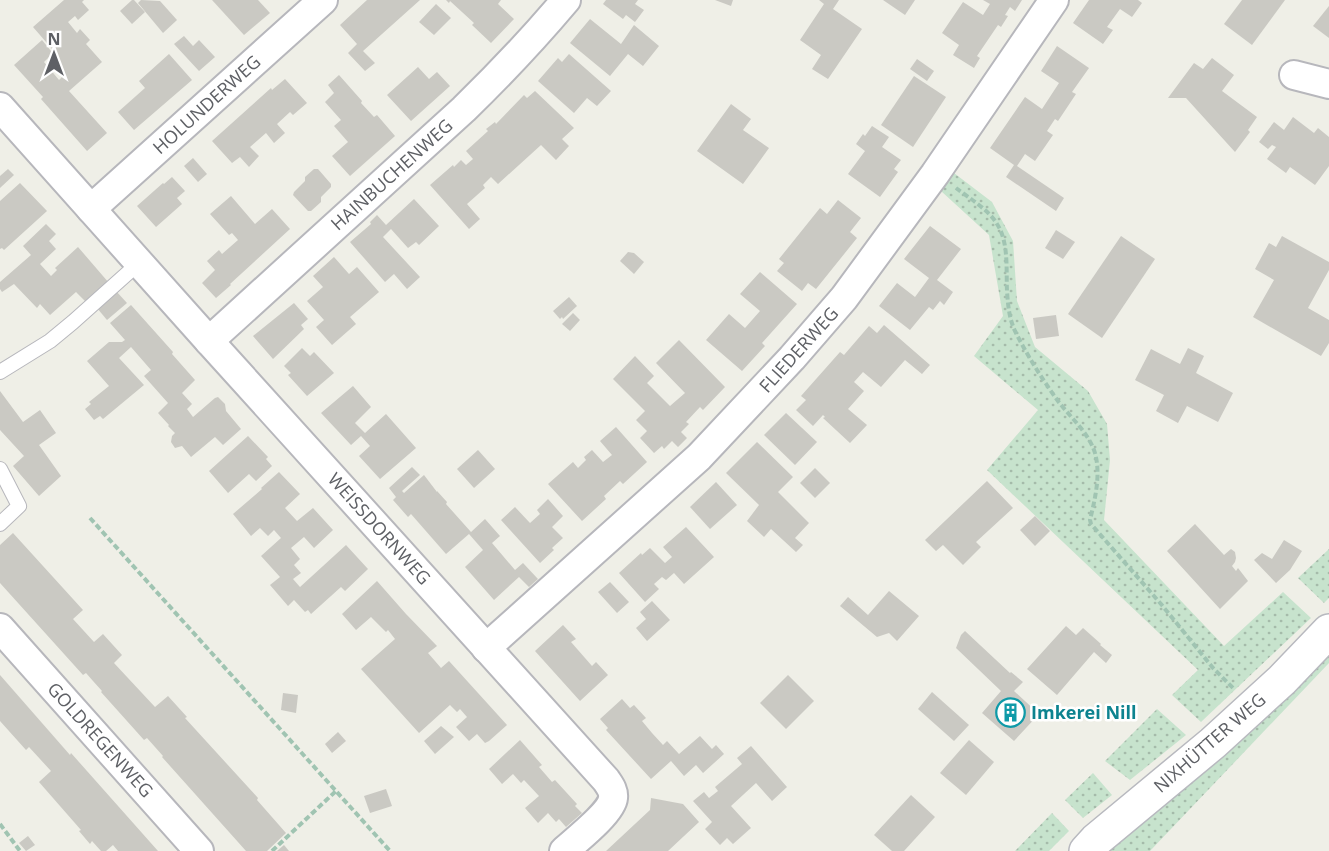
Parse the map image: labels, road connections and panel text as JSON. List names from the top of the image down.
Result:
{
  "streets": {
    "main road": ["NIXHÜTTER WEG"],
    "street": [
      "HOLUNDERWEG",
      "HAINBUCHENWEG",
      "FLIEDERWEG",
      "WEISSDORNWEG",
      "GOLDREGENWEG"
    ]
  },
  "crossings": [
    ["HOLUNDERWEG", "WEISSDORNWEG"],
    ["HAINBUCHENWEG", "WEISSDORNWEG"],
    ["FLIEDERWEG", "WEISSDORNWEG"]
  ],
  "places": {
    "building": ["Imkerei Nill"]
  },
  "north": "top"
}
